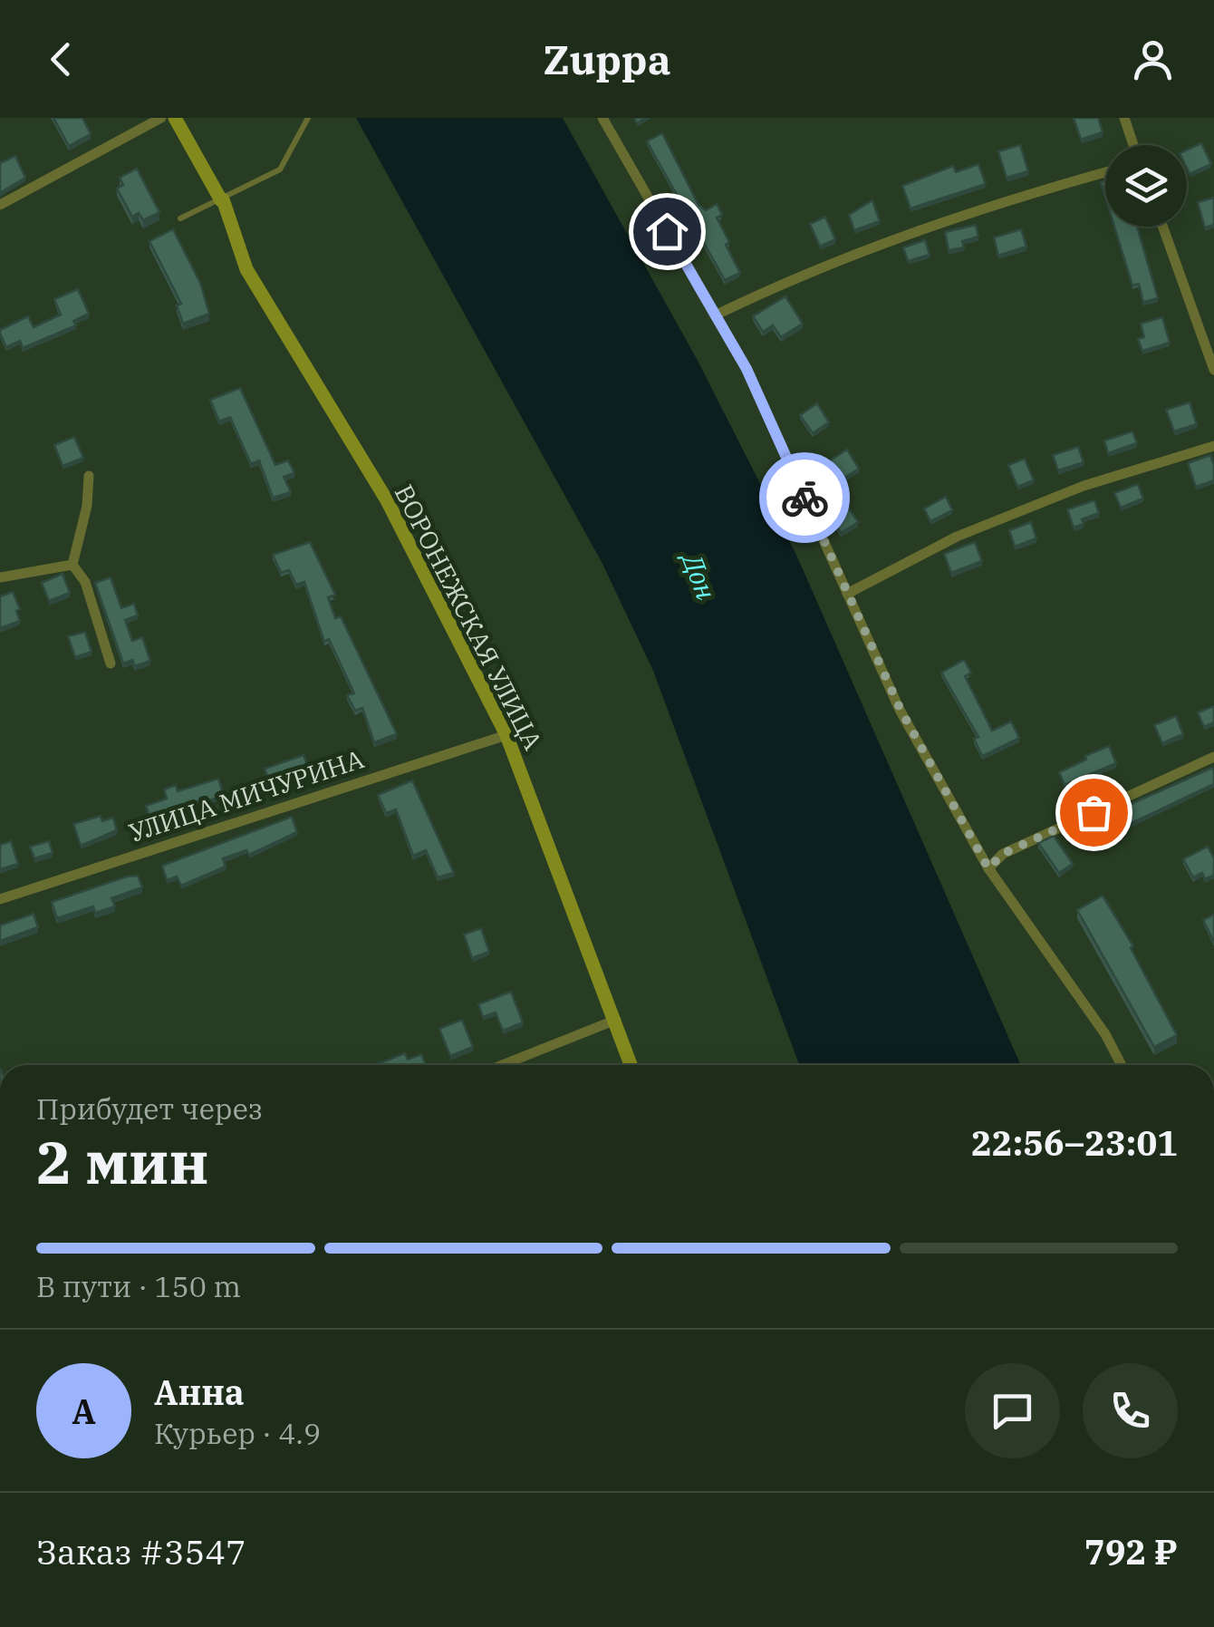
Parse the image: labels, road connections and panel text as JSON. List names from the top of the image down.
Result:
{
  "streets": {
    "street": ["ВОРОНЕЖСКАЯ УЛИЦА", "УЛИЦА МИЧУРИНА"]
  },
  "crossings": [
    ["ВОРОНЕЖСКАЯ УЛИЦА", "УЛИЦА МИЧУРИНА"]
  ],
  "water": ["Дон"],
  "page": {
    "header": "Zuppa",
    "heading": ["2 мин", "Прибудет через", "22:56–23:01"],
    "panel": [
      "Анна",
      "Курьер · 4.9",
      "Заказ #3547",
      "792 ₽"
    ],
    "bar": "В пути · 150 m",
    "round": "А"
  }
}
